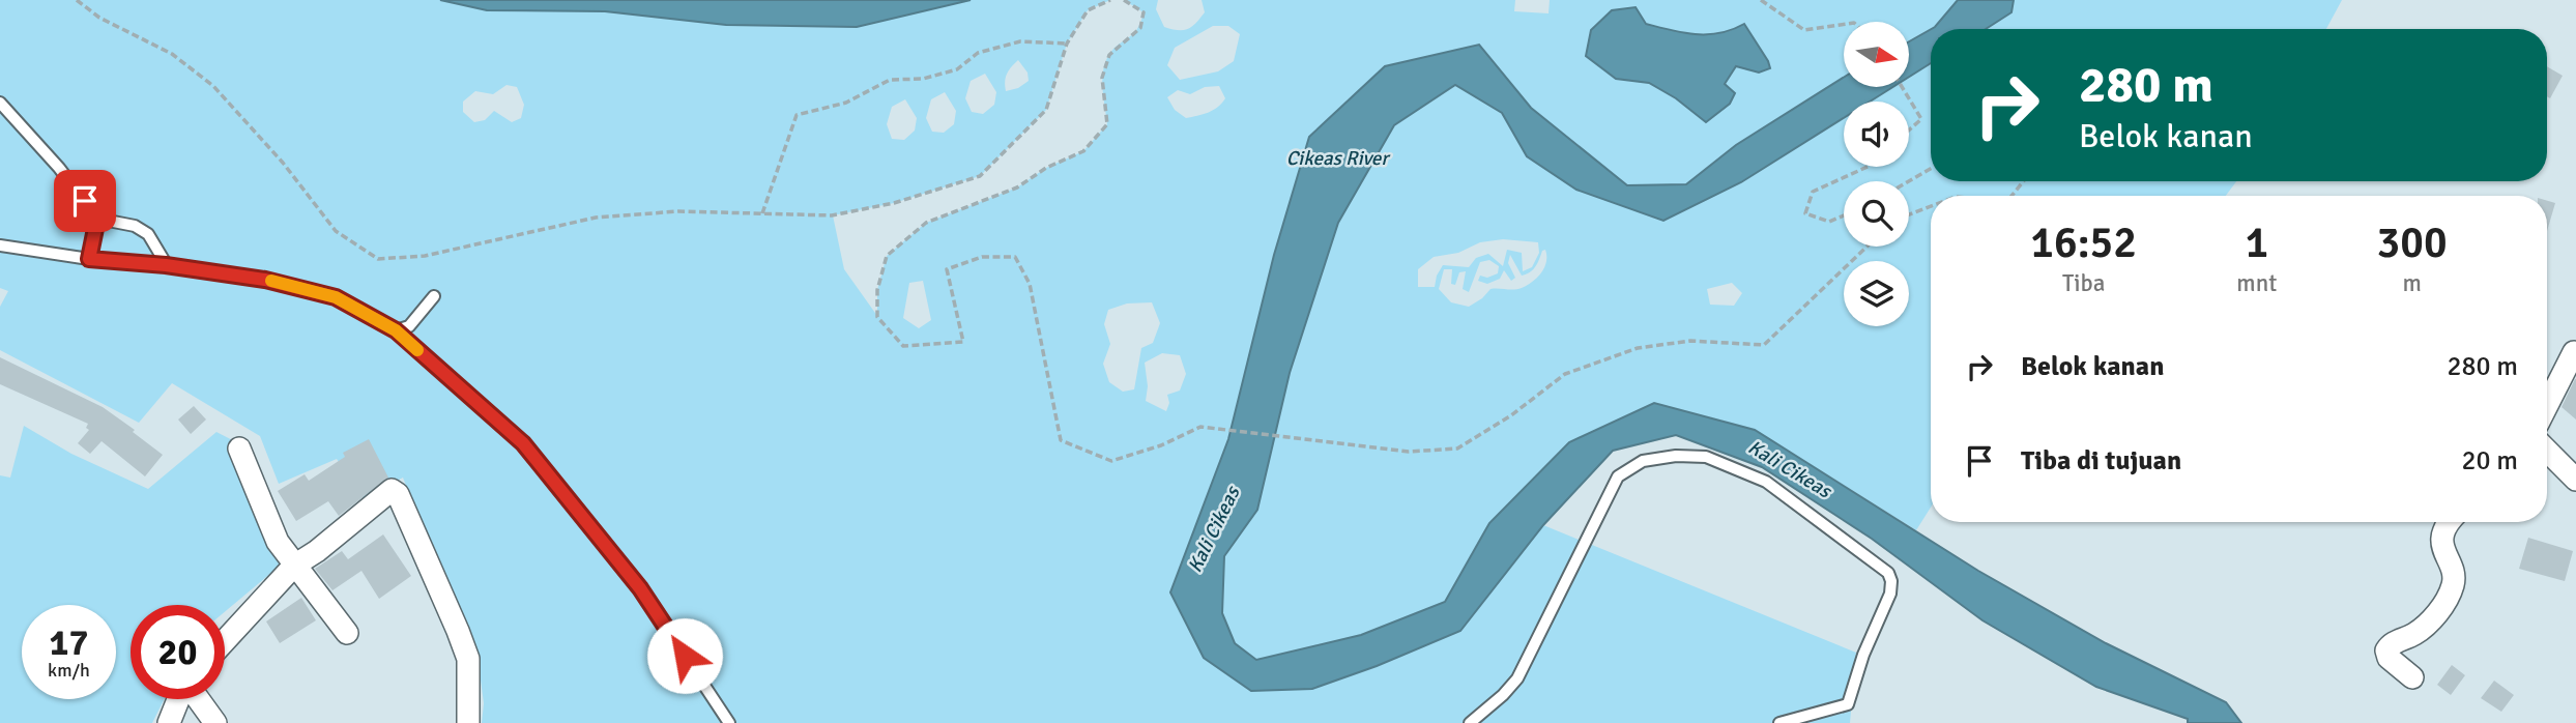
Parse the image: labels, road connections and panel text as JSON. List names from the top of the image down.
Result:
{
  "water": ["Cikeas River", "Kali Cikeas"],
  "north": "right",
  "page": {
    "turn": ["280 m", "Belok kanan"],
    "eta": [
      "16:52",
      "Tiba",
      "1",
      "mnt",
      "300",
      "m"
    ],
    "list": [
      {
        "name": "Belok kanan",
        "value": "280 m"
      },
      {
        "name": "Tiba di tujuan",
        "value": "20 m"
      }
    ],
    "speed": "17 km/h",
    "limit": "20"
  }
}
